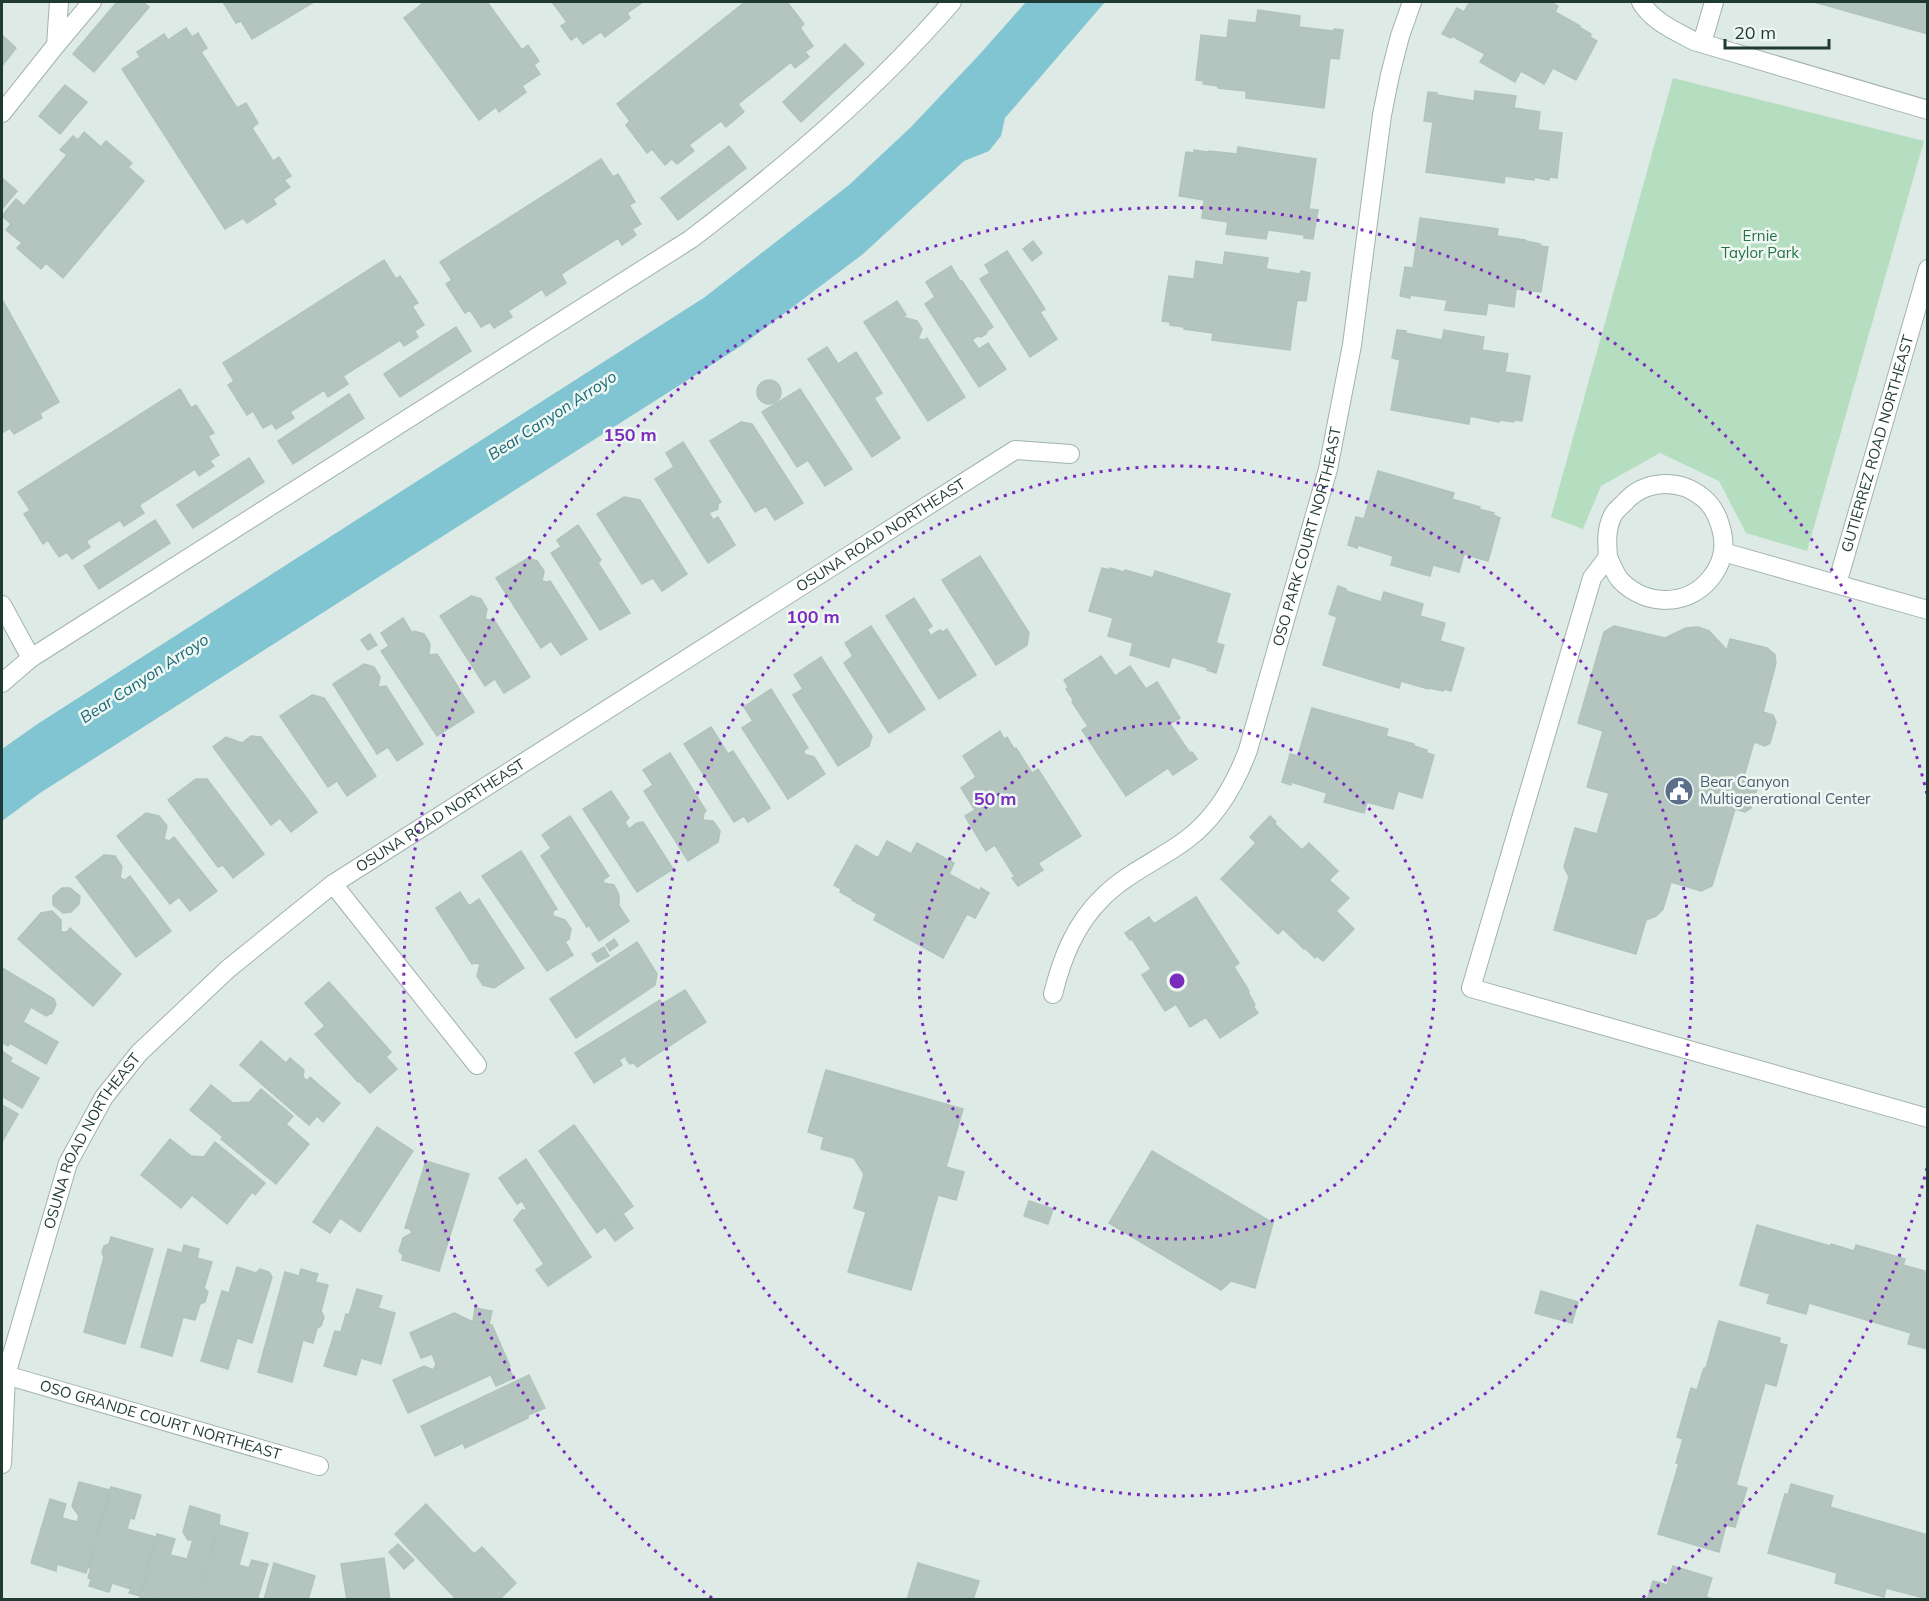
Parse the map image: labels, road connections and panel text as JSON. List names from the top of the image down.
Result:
{
  "streets": {
    "street": [
      "GUTIERREZ ROAD NORTHEAST",
      "OSUNA ROAD NORTHEAST",
      "OSO PARK COURT NORTHEAST",
      "OSO GRANDE COURT NORTHEAST"
    ]
  },
  "crossings": [
    ["OSUNA ROAD NORTHEAST", "OSO GRANDE COURT NORTHEAST"]
  ],
  "water": ["Bear Canyon Arroyo"],
  "parks": ["Ernie Taylor Park"],
  "places": {
    "public building": ["Bear Canyon Multigenerational Center"]
  },
  "scale_bar": "20 m",
  "rings": ["150 m", "100 m", "50 m"]
}
